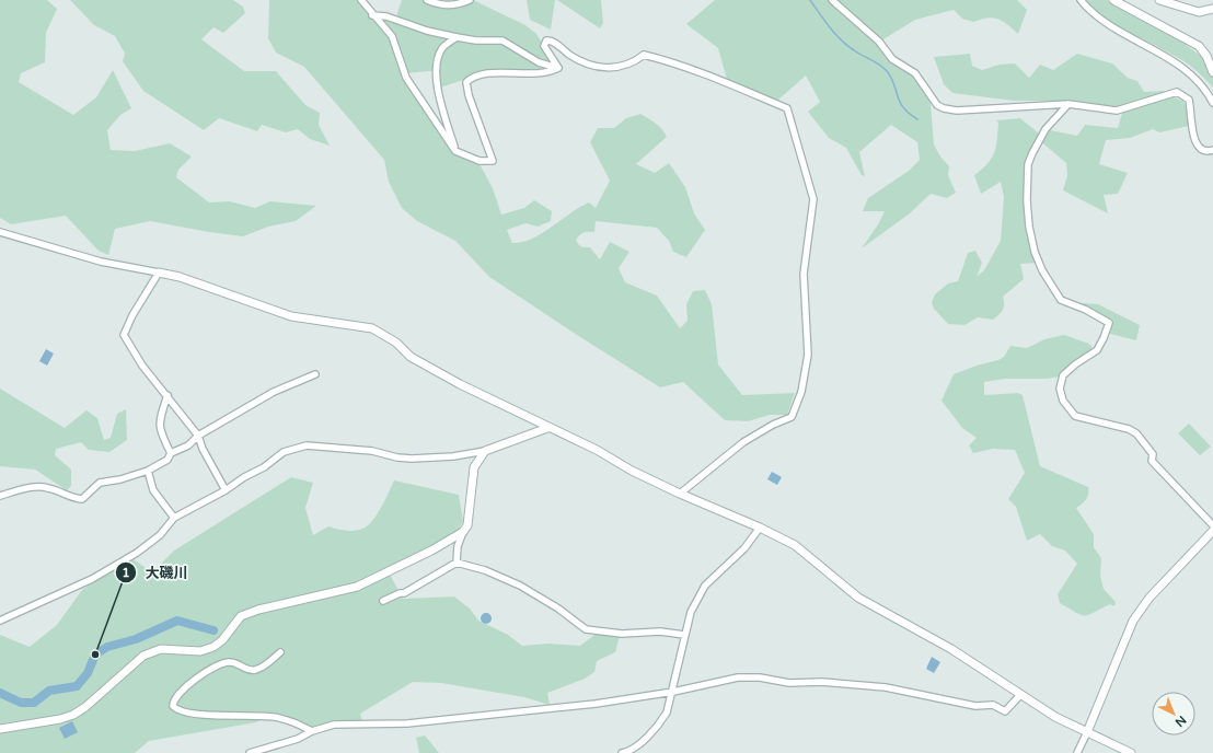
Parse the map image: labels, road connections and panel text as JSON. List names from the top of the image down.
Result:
{
  "places": ["大磯川"],
  "north": "bottom right"
}
